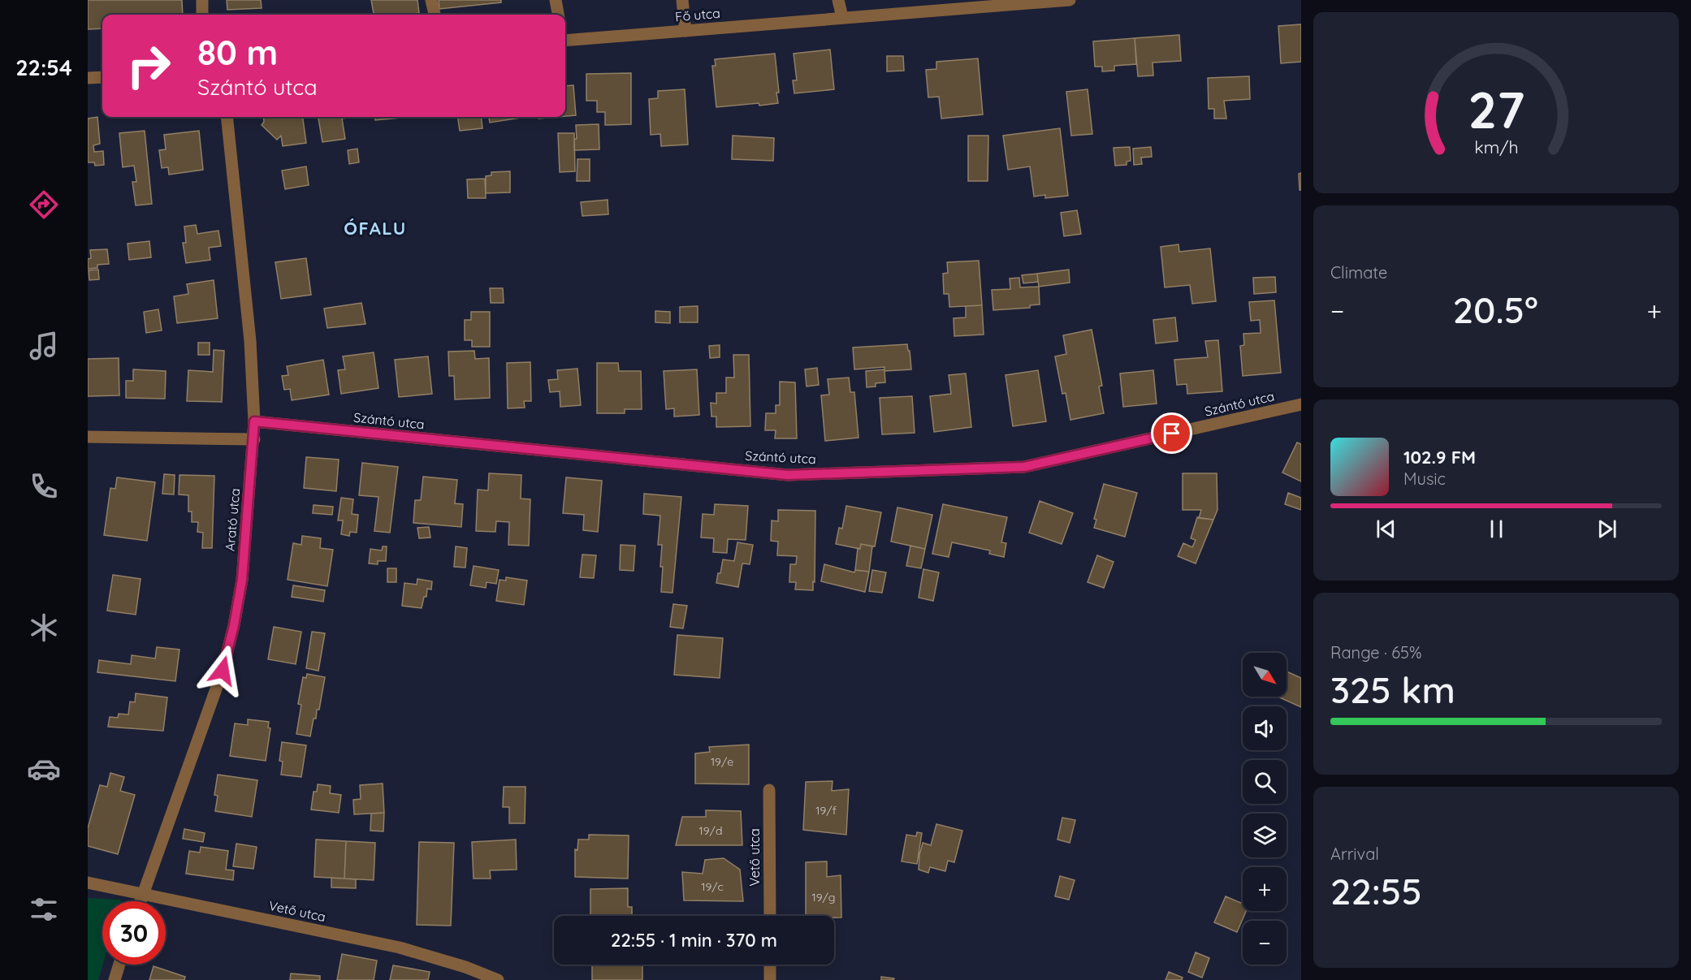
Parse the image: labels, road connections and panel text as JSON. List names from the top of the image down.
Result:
{
  "streets": {
    "street": [
      "Fő utca",
      "Szántó utca",
      "Arató utca",
      "Vető utca"
    ]
  },
  "crossings": [
    ["Szántó utca", "Arató utca"],
    ["Arató utca", "Vető utca"]
  ],
  "districts": ["ÓFALU"],
  "house_numbers": [
    "19/e",
    "19/f",
    "19/d",
    "19/c",
    "19/g"
  ],
  "north": "bottom right",
  "page": {
    "tabs": "22:54",
    "turn": ["80 m", "Szántó utca"],
    "tile": [
      "Climate",
      ["Range · 65%", "325 km"],
      ["Arrival", "22:55"]
    ],
    "heat": ["−", "20.5°", "+"],
    "song": ["102.9 FM", "Music"],
    "map_buttons": ["+", "−"],
    "limit": "30",
    "trip": "22:55 · 1 min · 370 m",
    "gauge": ["27", "km/h"]
  }
}
